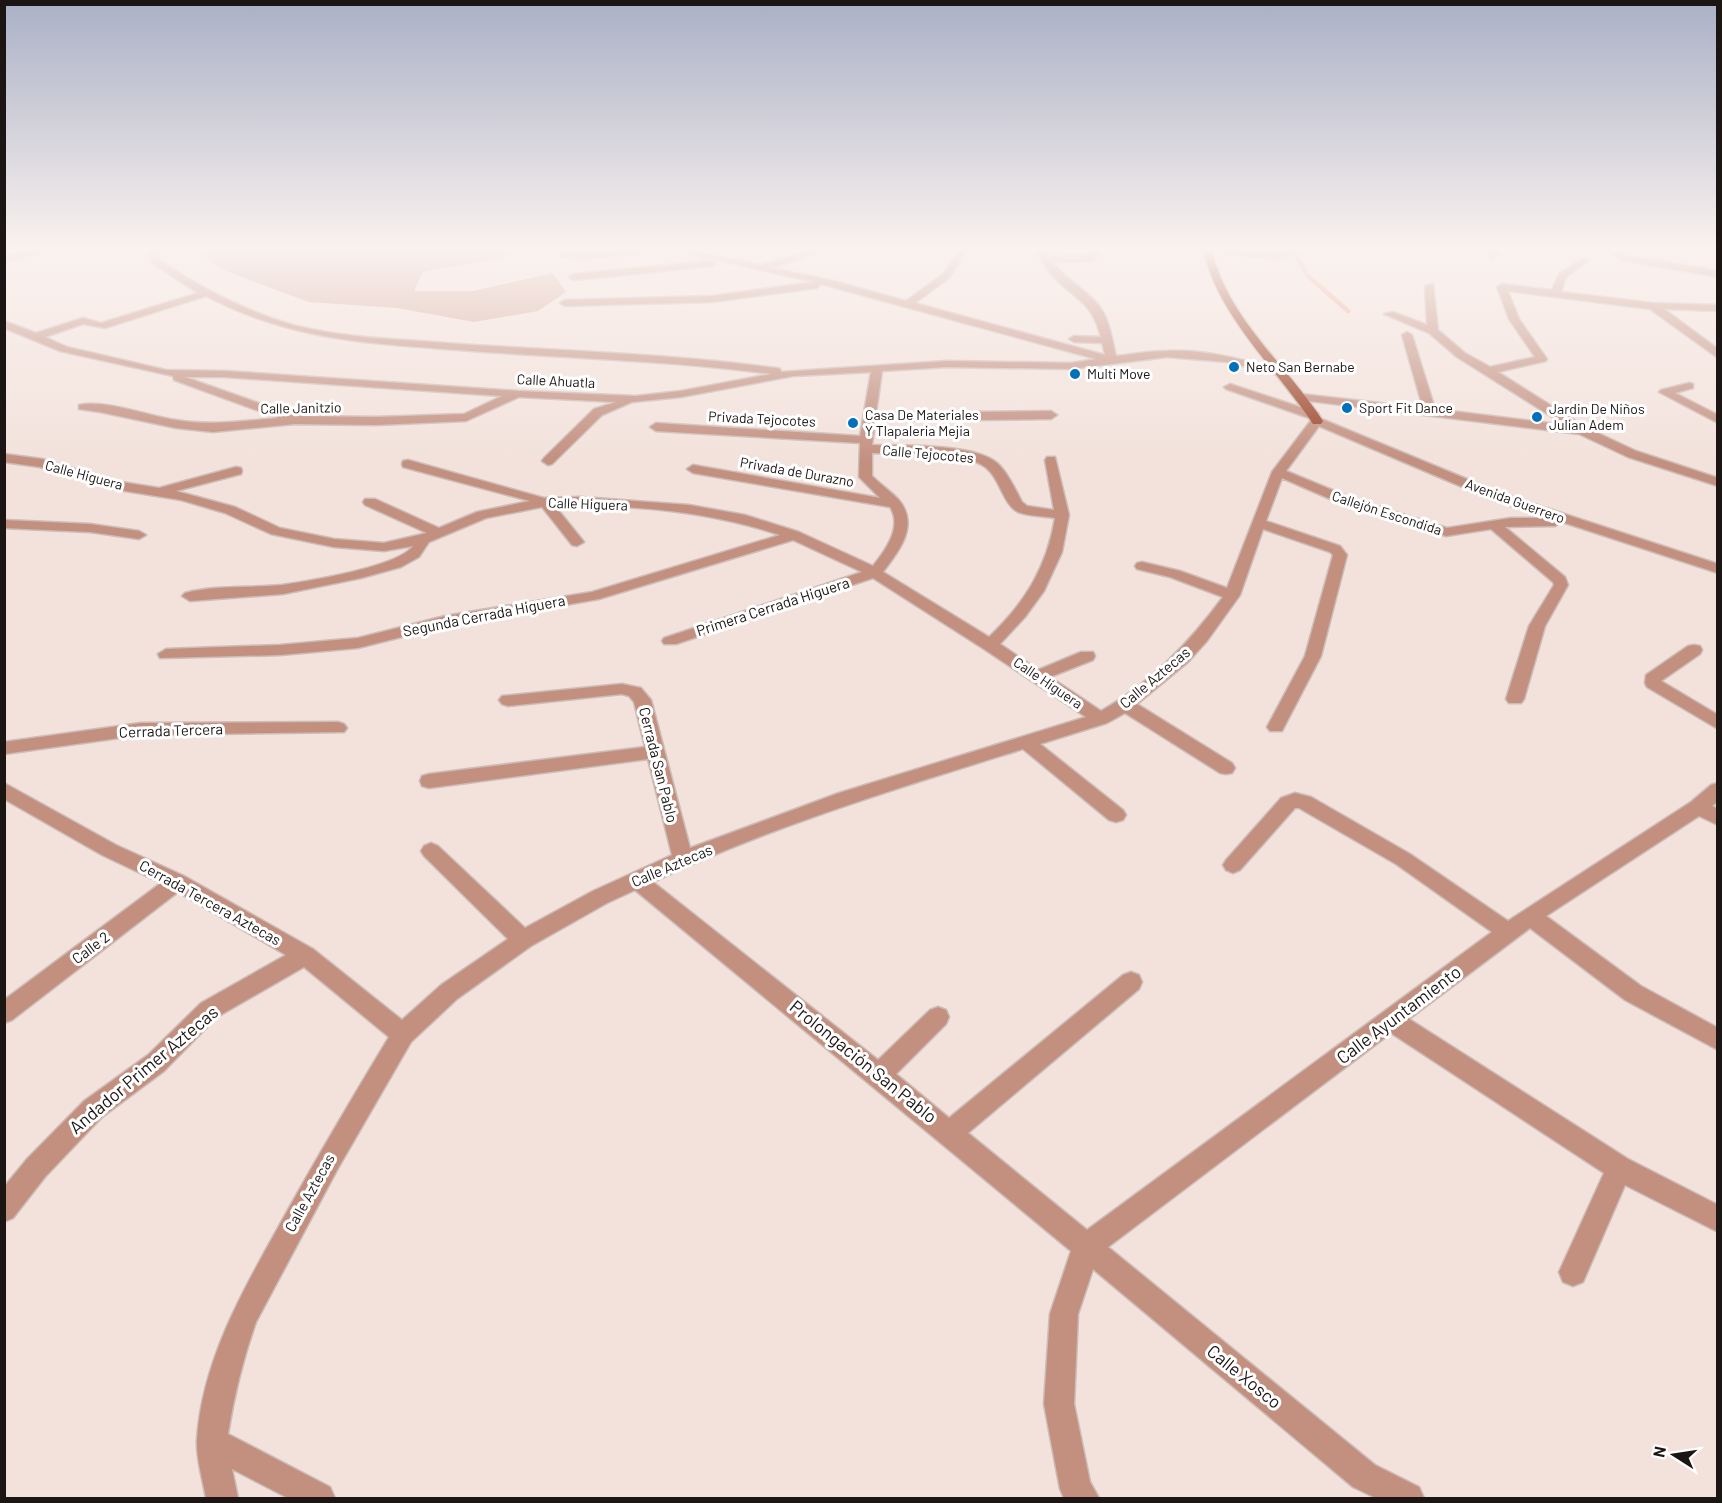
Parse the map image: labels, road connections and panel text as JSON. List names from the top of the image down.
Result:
{
  "streets": {
    "street": [
      "Calle Ahuatla",
      "Calle Janitzio",
      "Privada Tejocotes",
      "Calle Tejocotes",
      "Privada de Durazno",
      "Calle Higuera",
      "Avenida Guerrero",
      "Callejón Escondida",
      "Primera Cerrada Higuera",
      "Segunda Cerrada Higuera",
      "Calle Aztecas",
      "Cerrada Tercera",
      "Cerrada San Pablo",
      "Cerrada Tercera Aztecas",
      "Calle 2",
      "Calle Ayuntamiento",
      "Prolongación San Pablo",
      "Andador Primer Aztecas",
      "Calle Xosco"
    ]
  },
  "crossings": [
    ["Calle Ahuatla", "Calle Janitzio"],
    ["Privada Tejocotes", "Calle Tejocotes"],
    ["Calle Higuera", "Primera Cerrada Higuera"],
    ["Calle Higuera", "Segunda Cerrada Higuera"],
    ["Calle Higuera", "Calle Aztecas"],
    ["Avenida Guerrero", "Callejón Escondida"],
    ["Avenida Guerrero", "Calle Aztecas"],
    ["Callejón Escondida", "Calle Aztecas"],
    ["Calle Aztecas", "Cerrada San Pablo"],
    ["Calle Aztecas", "Cerrada Tercera Aztecas"],
    ["Calle Aztecas", "Prolongación San Pablo"],
    ["Cerrada Tercera Aztecas", "Calle 2"],
    ["Cerrada Tercera Aztecas", "Andador Primer Aztecas"],
    ["Calle Ayuntamiento", "Prolongación San Pablo"],
    ["Calle Ayuntamiento", "Calle Xosco"],
    ["Prolongación San Pablo", "Calle Xosco"]
  ],
  "places": [
    "Neto San Bernabe",
    "Multi Move",
    "Sport Fit Dance",
    "Jardin De Niños Julian Adem",
    "Casa De Materiales Y Tlapaleria Mejia"
  ],
  "north": "left"
}
